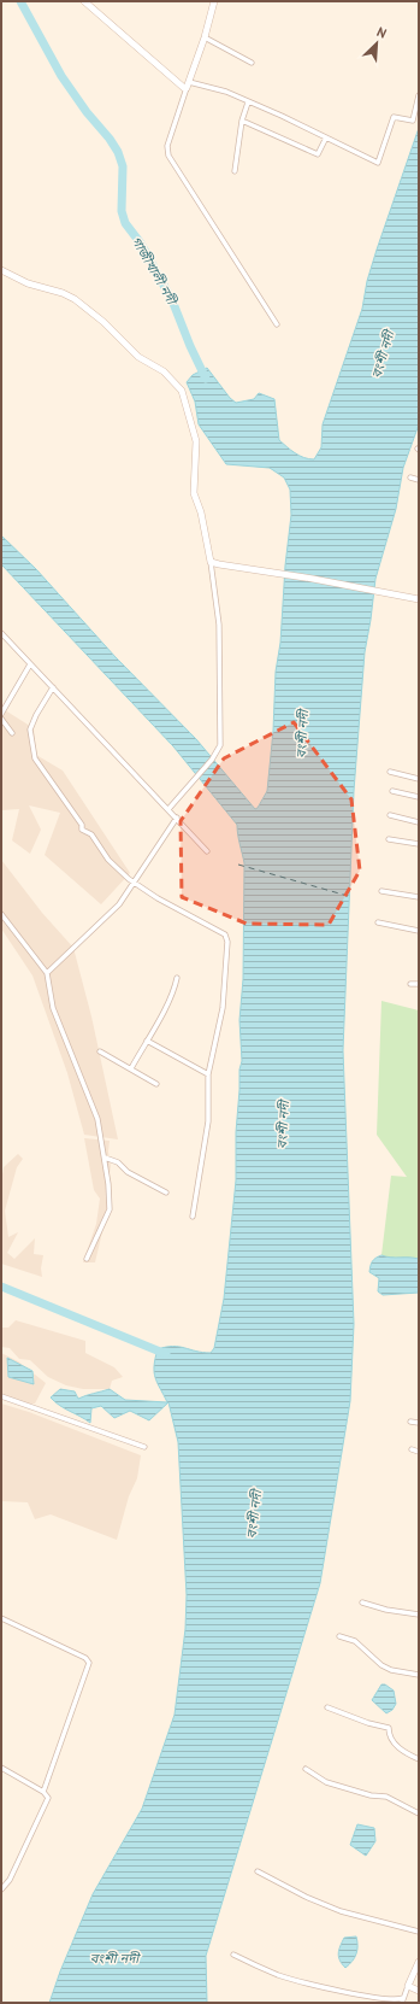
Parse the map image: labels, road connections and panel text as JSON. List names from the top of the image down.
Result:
{
  "water": ["গাজীখালী নদী", "বংশী নদী"],
  "north": "top right"
}
